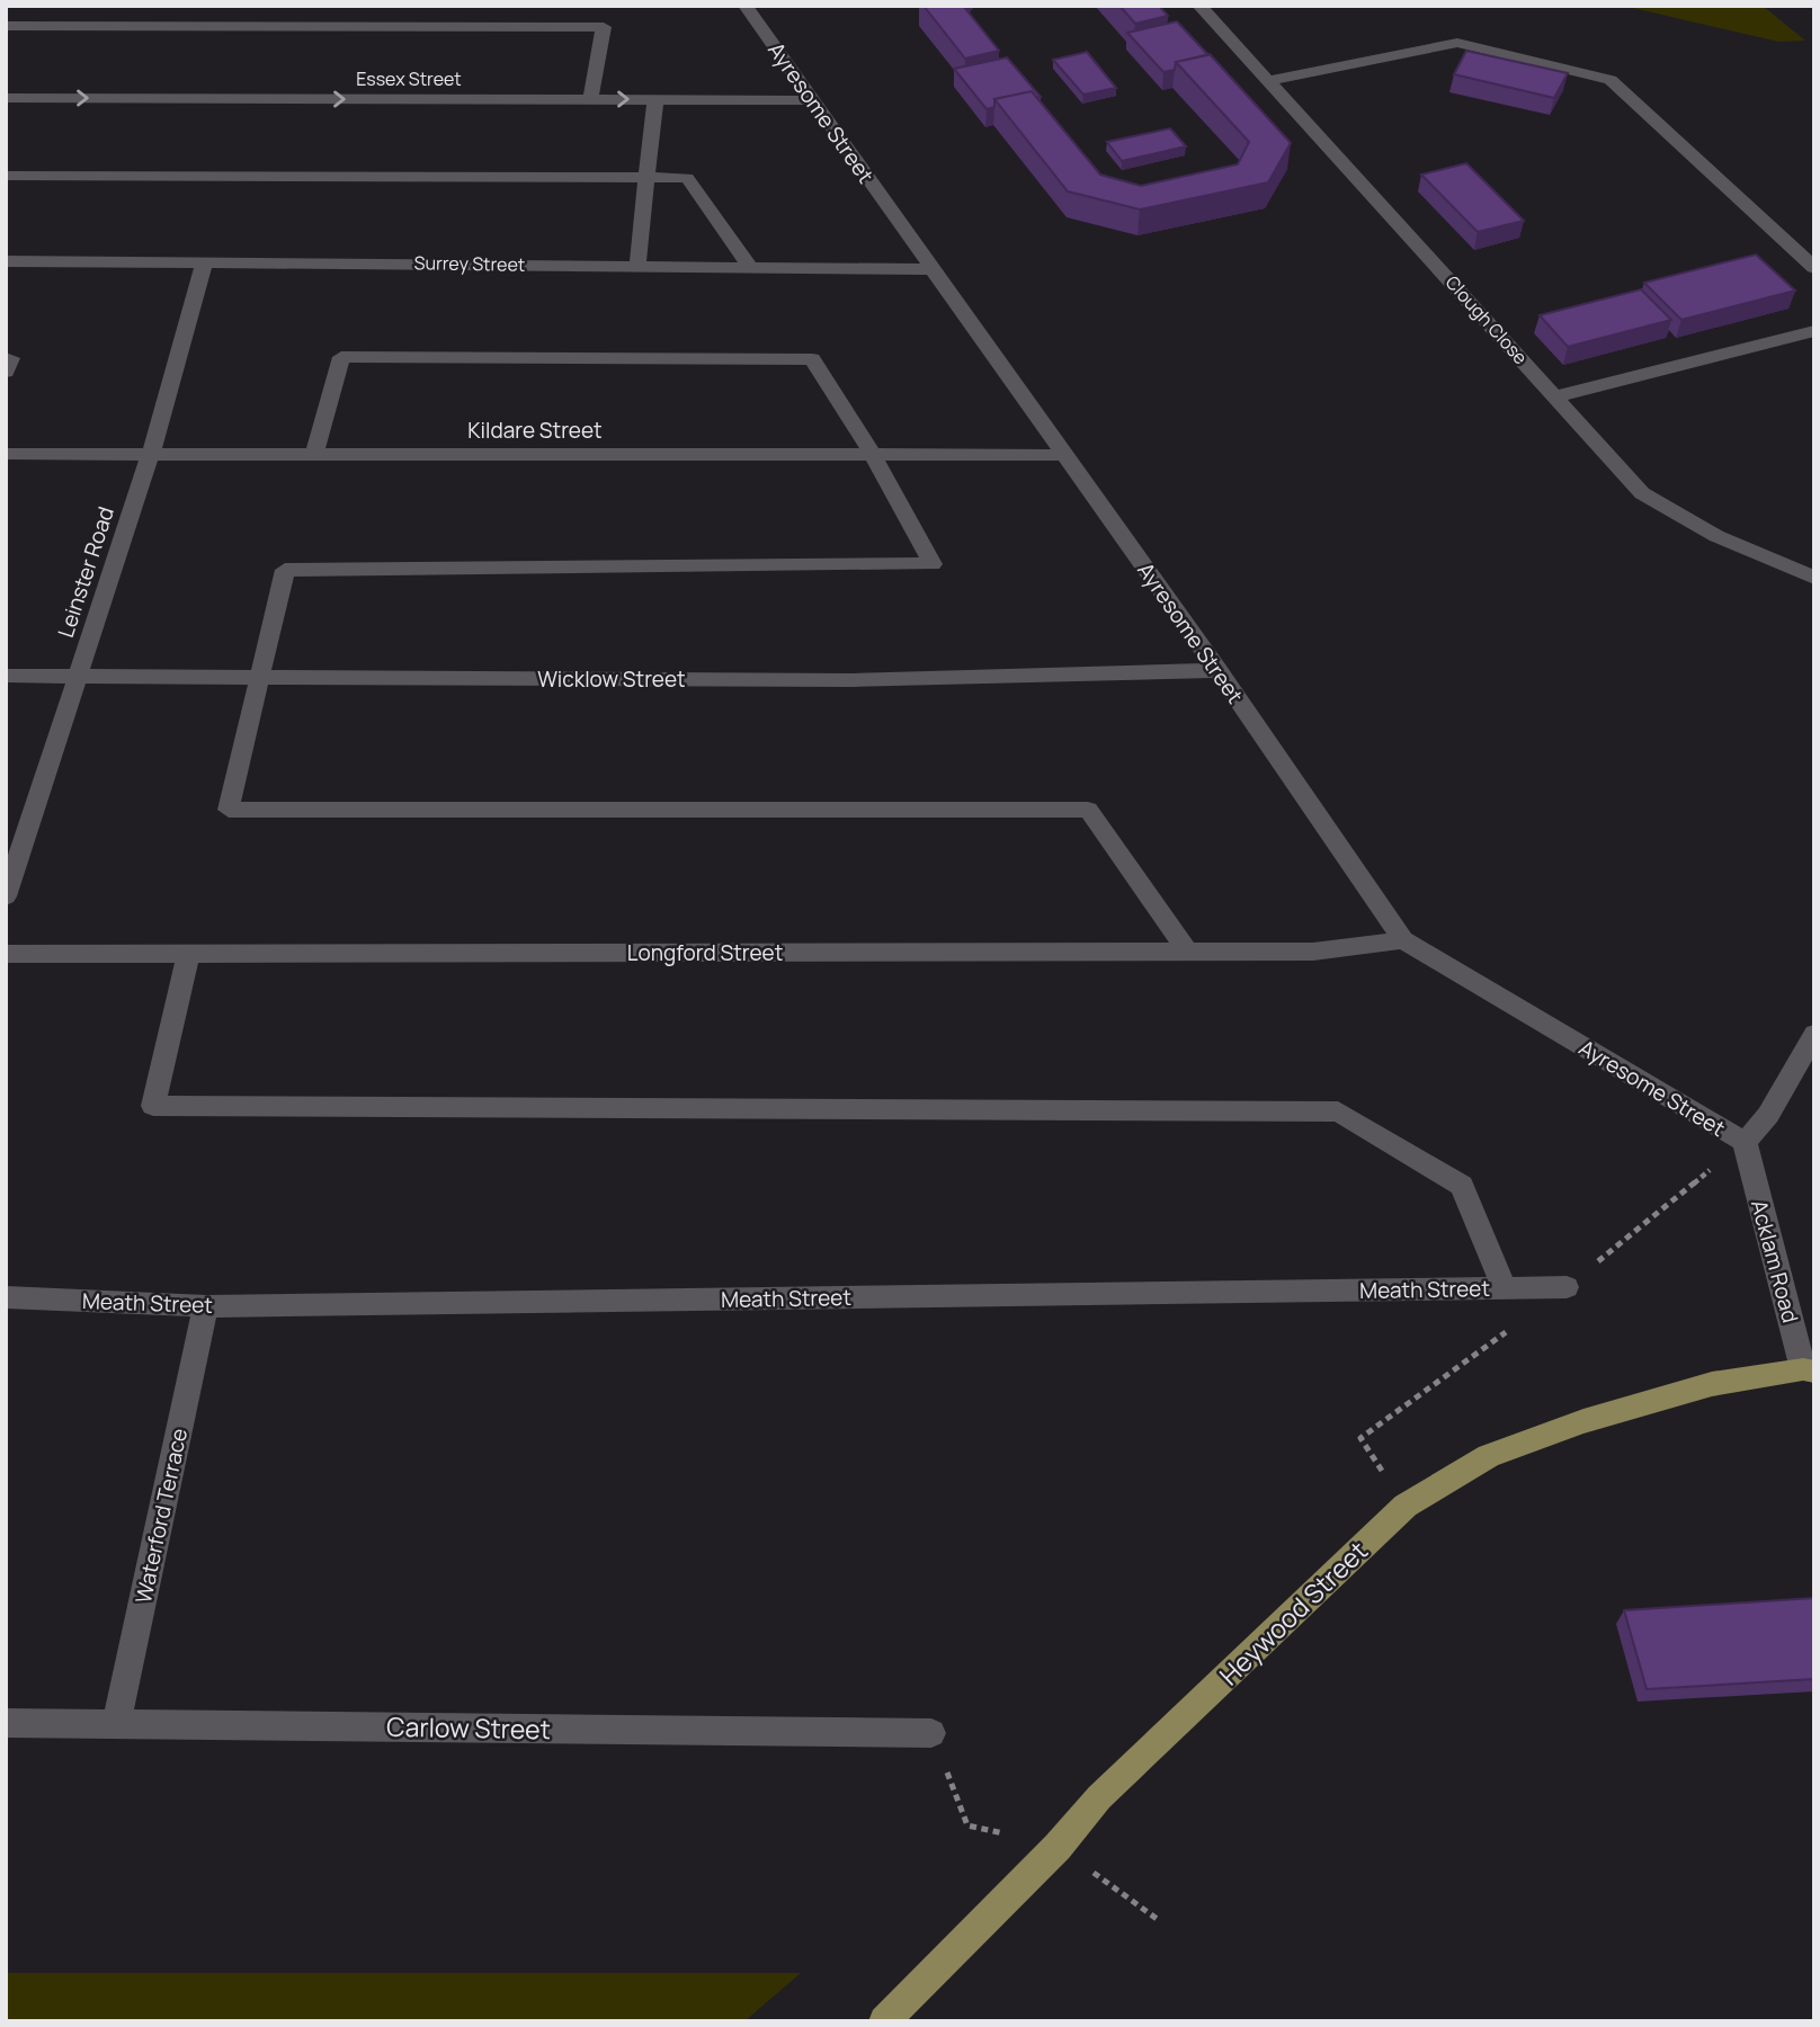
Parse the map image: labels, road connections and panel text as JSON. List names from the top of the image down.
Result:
{
  "streets": {
    "main road": ["Heywood Street"],
    "street": [
      "Essex Street",
      "Ayresome Street",
      "Surrey Street",
      "Clough Close",
      "Kildare Street",
      "Leinster Road",
      "Wicklow Street",
      "Longford Street",
      "Acklam Road",
      "Meath Street",
      "Waterford Terrace",
      "Carlow Street"
    ]
  },
  "crossings": [
    ["Essex Street", "Ayresome Street"],
    ["Ayresome Street", "Surrey Street"],
    ["Ayresome Street", "Kildare Street"],
    ["Ayresome Street", "Wicklow Street"],
    ["Ayresome Street", "Longford Street"],
    ["Ayresome Street", "Acklam Road"],
    ["Surrey Street", "Leinster Road"],
    ["Kildare Street", "Leinster Road"],
    ["Leinster Road", "Wicklow Street"],
    ["Acklam Road", "Heywood Street"],
    ["Meath Street", "Waterford Terrace"],
    ["Waterford Terrace", "Carlow Street"]
  ]
}
